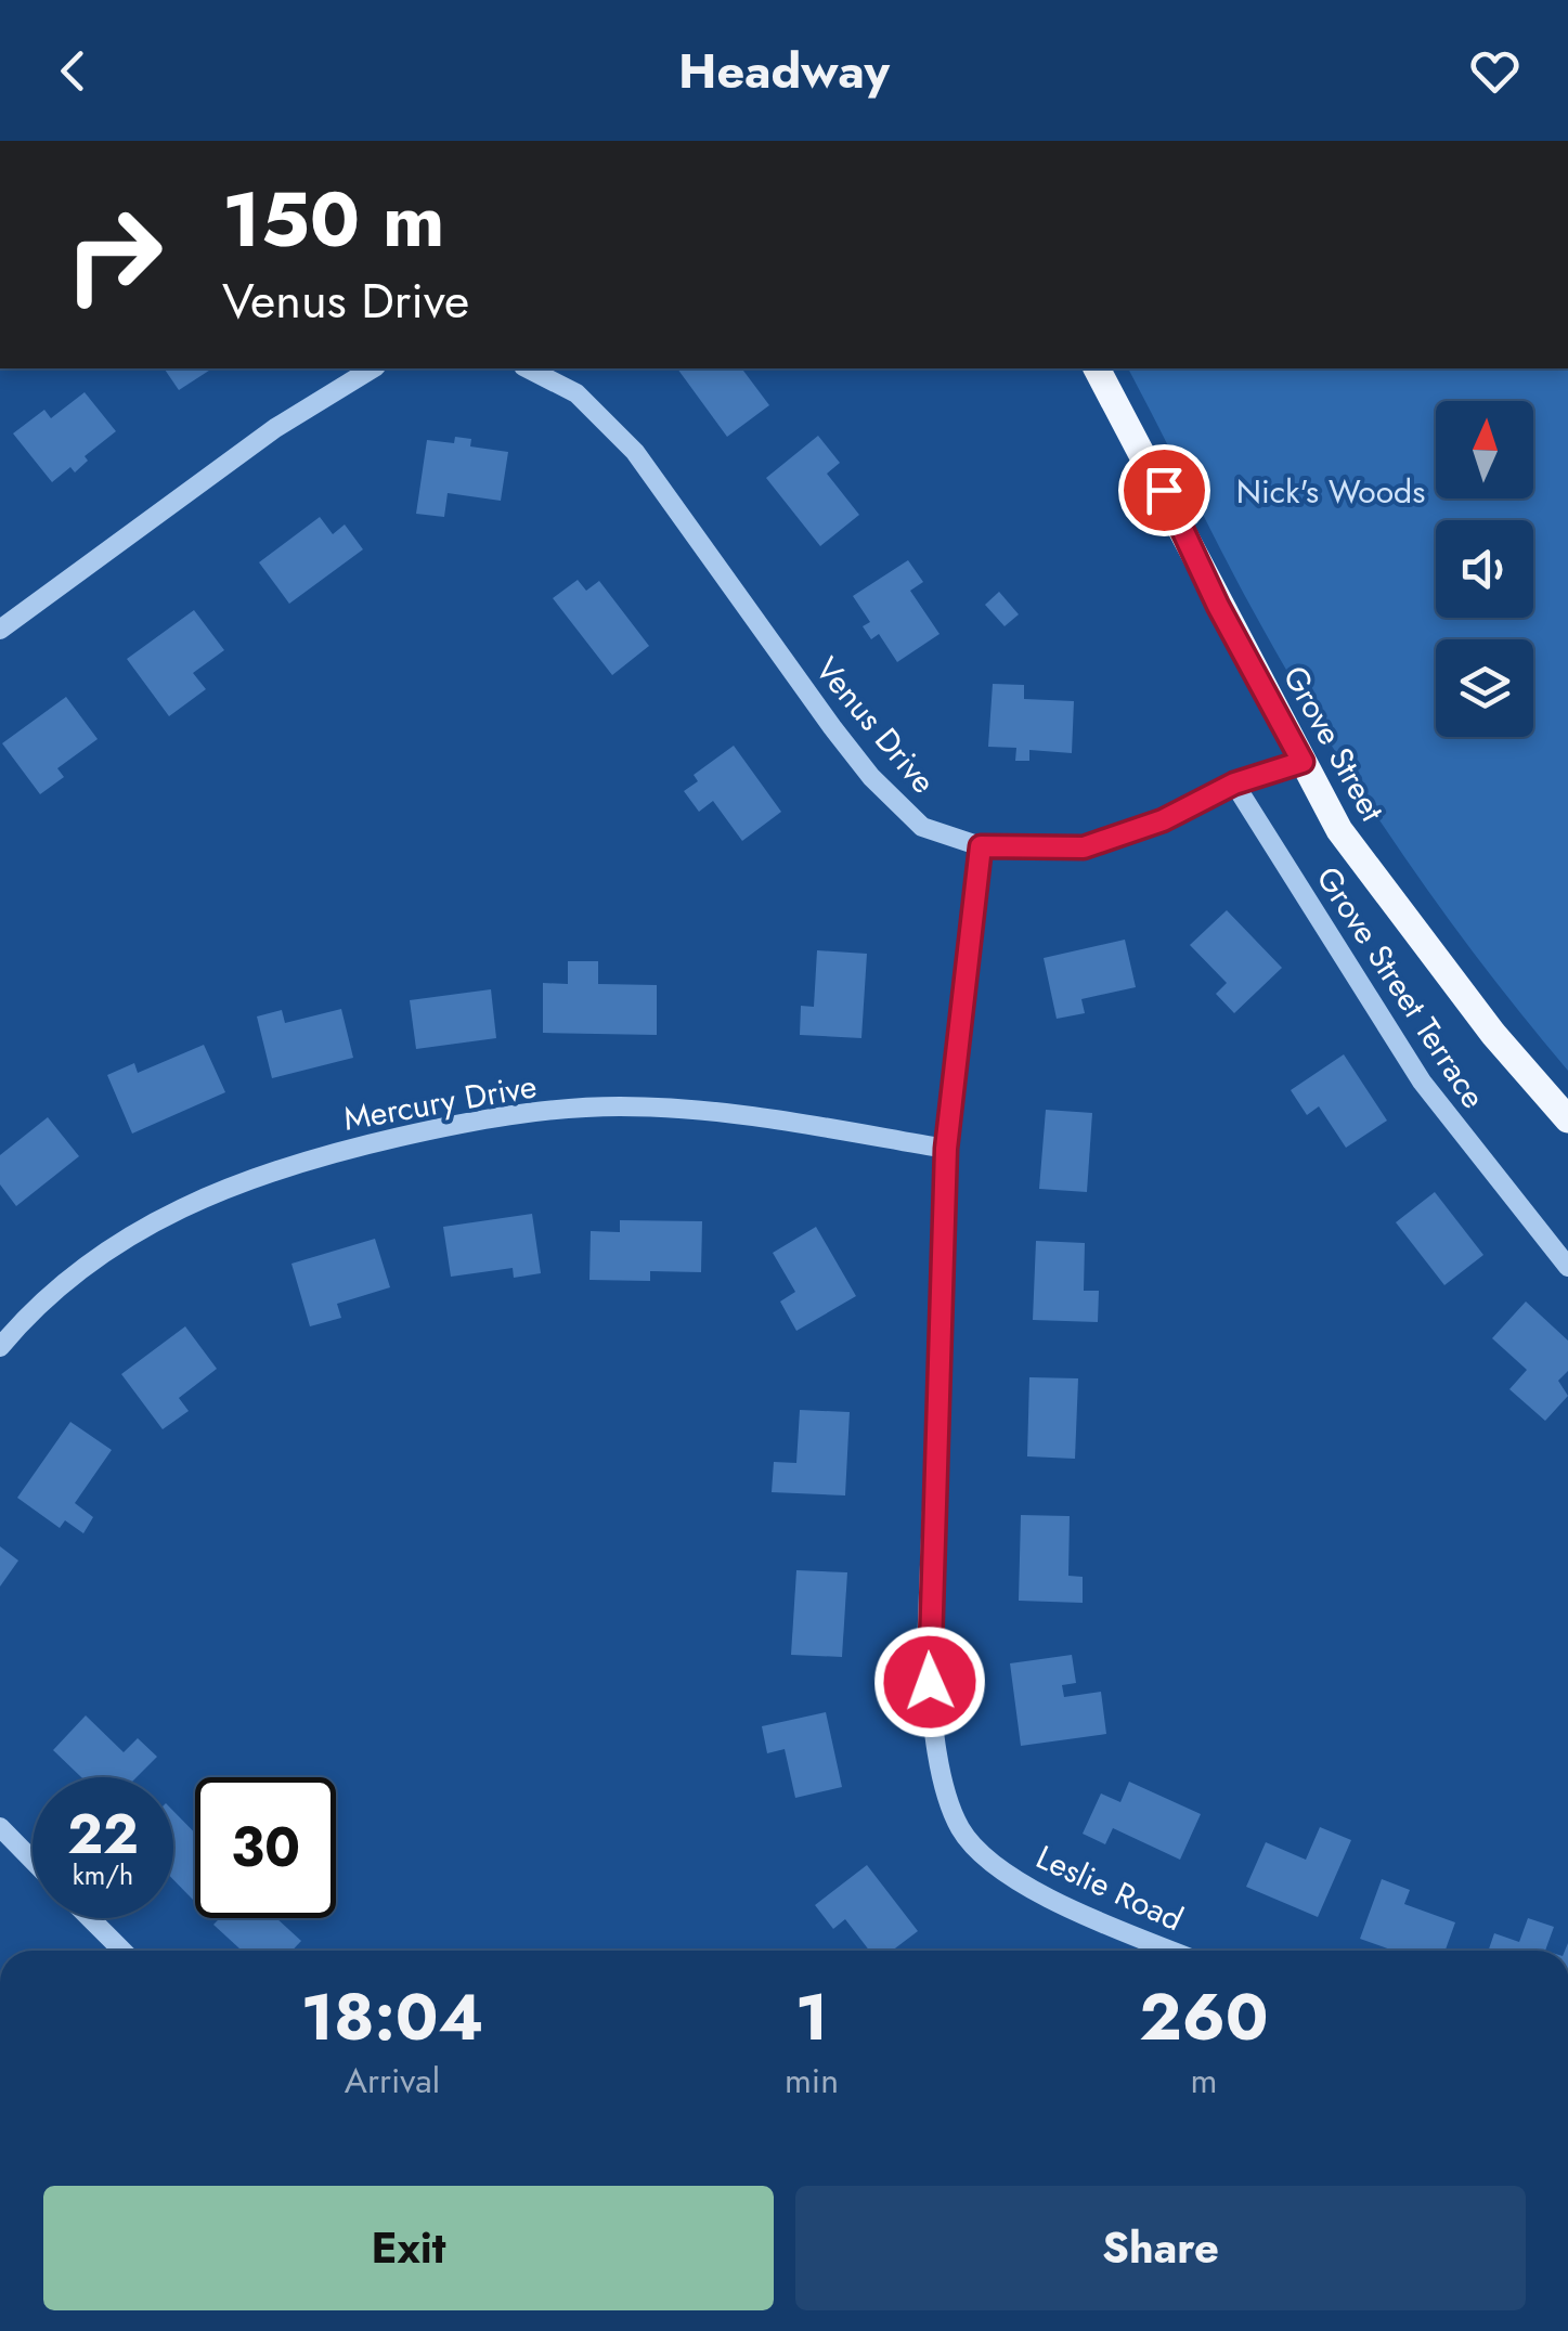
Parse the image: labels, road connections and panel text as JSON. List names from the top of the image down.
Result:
{
  "streets": {
    "main road": ["Grove Street"],
    "street": [
      "Venus Drive",
      "Grove Street Terrace",
      "Mercury Drive",
      "Leslie Road"
    ]
  },
  "crossings": [
    ["Venus Drive", "Grove Street"],
    ["Venus Drive", "Grove Street Terrace"],
    ["Venus Drive", "Leslie Road"],
    ["Mercury Drive", "Leslie Road"]
  ],
  "parks": ["Nick's Woods"],
  "north": "top",
  "page": {
    "header": "Headway",
    "turn": ["150 m", "Venus Drive"],
    "speed": "22 km/h",
    "limit": "30",
    "eta": [
      "18:04",
      "Arrival",
      "1",
      "min",
      "260",
      "m"
    ],
    "buttons": ["Exit", "Share"]
  }
}
